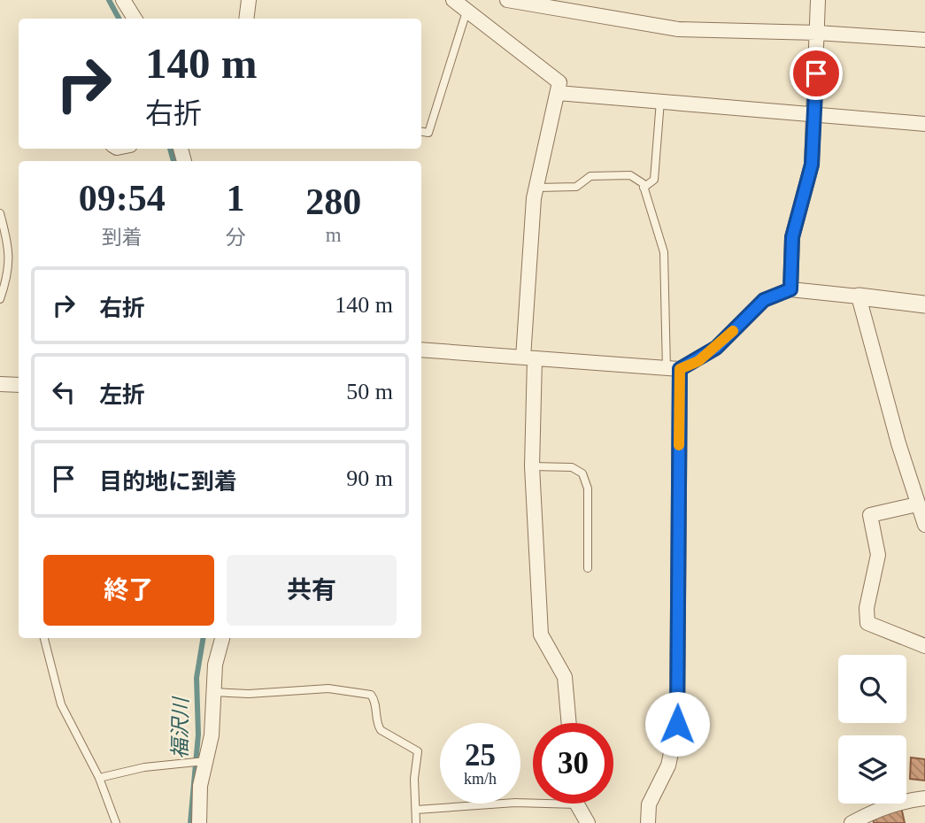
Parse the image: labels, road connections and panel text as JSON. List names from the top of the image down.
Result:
{
  "water": ["福沢川"],
  "page": {
    "turn": ["140 m", "右折"],
    "eta": [
      "09:54",
      "到着",
      "1",
      "分",
      "280",
      "m"
    ],
    "list": [
      {
        "name": "右折",
        "value": "140 m"
      },
      {
        "name": "左折",
        "value": "50 m"
      },
      {
        "name": "目的地に到着",
        "value": "90 m"
      }
    ],
    "buttons": ["終了", "共有"],
    "speed": "25 km/h",
    "limit": "30"
  }
}
